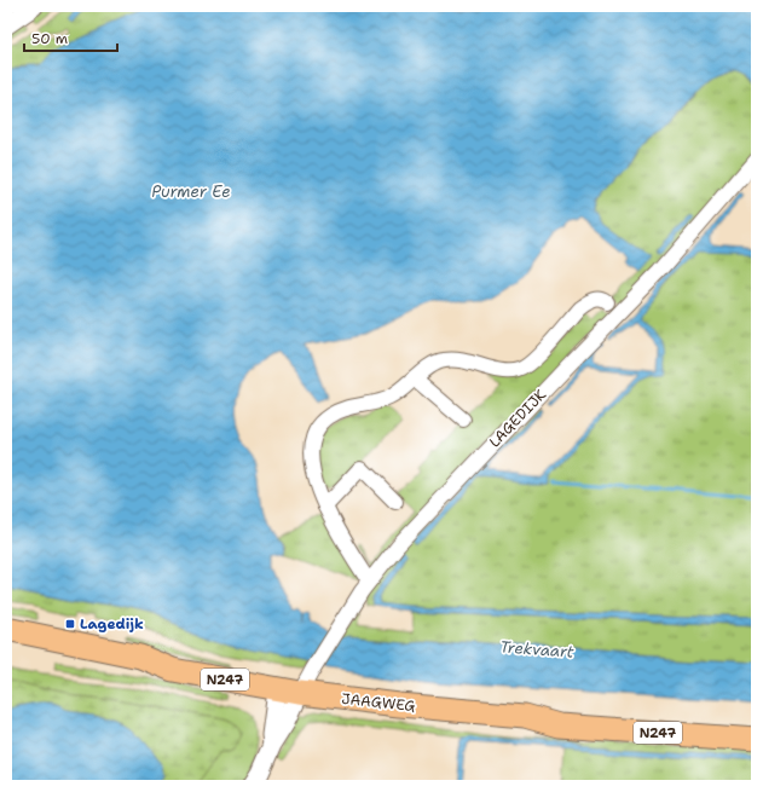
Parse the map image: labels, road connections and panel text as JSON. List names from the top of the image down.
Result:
{
  "streets": {
    "main road": ["N247", "JAAGWEG"],
    "street": ["LAGEDIJK"]
  },
  "crossings": [
    ["LAGEDIJK", "JAAGWEG"],
    ["N247", "JAAGWEG"]
  ],
  "water": ["Purmer Ee", "Trekvaart"],
  "places": {
    "transit": ["Lagedijk"]
  },
  "scale_bar": "50 m"
}
